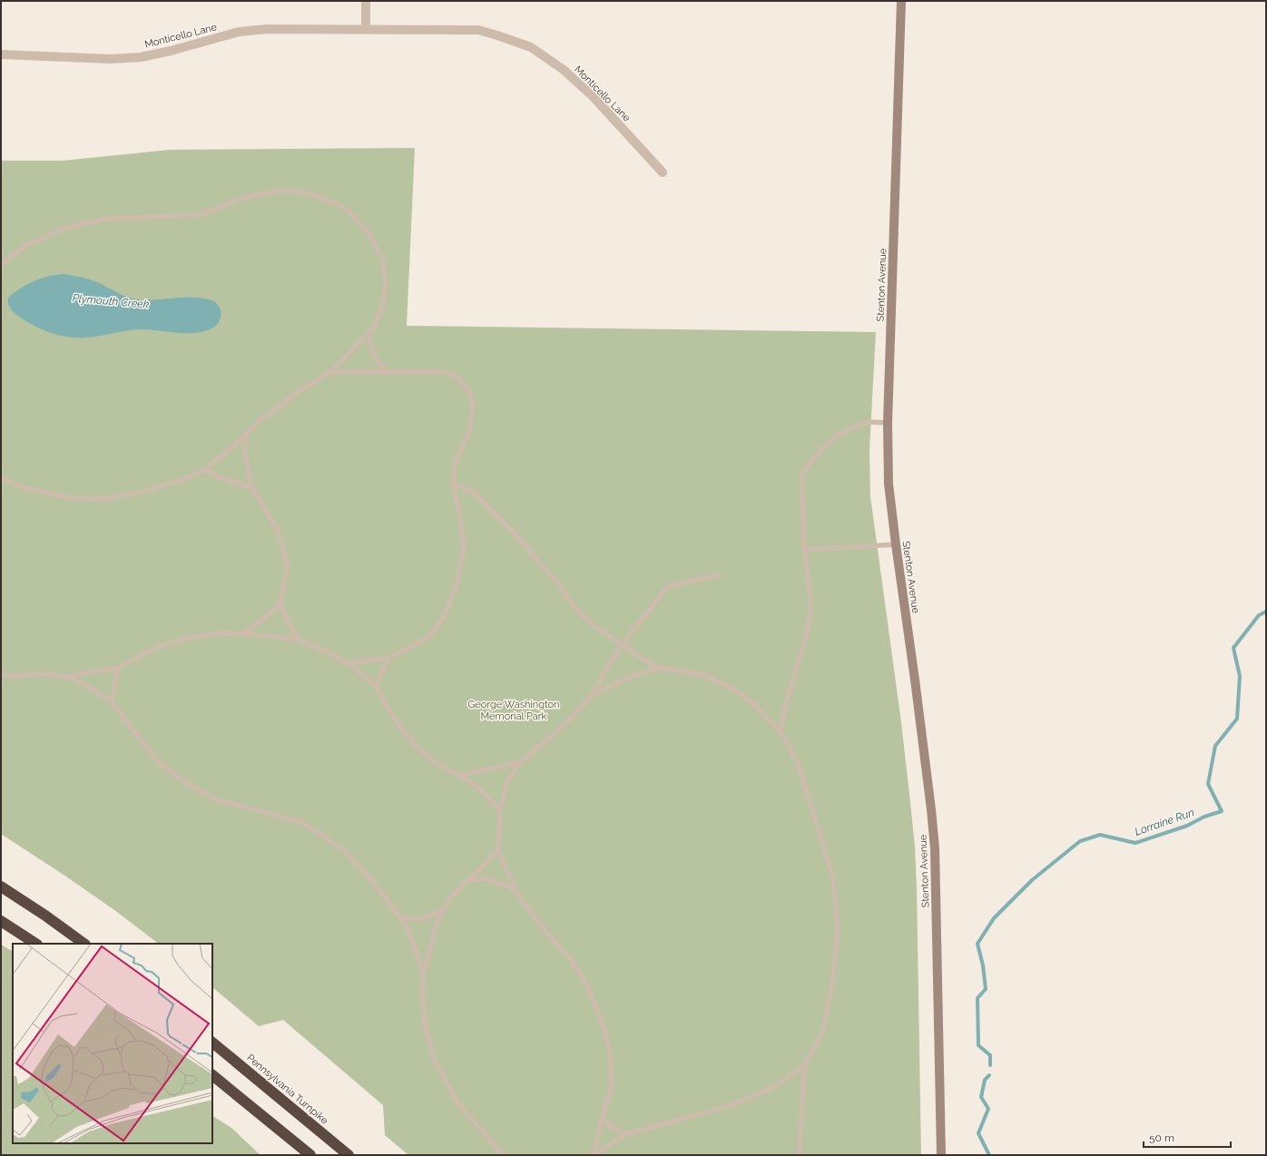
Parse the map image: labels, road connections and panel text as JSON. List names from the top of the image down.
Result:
{
  "streets": {
    "highway": ["Pennsylvania Turnpike"],
    "main road": ["Stenton Avenue"],
    "street": ["Monticello Lane"]
  },
  "water": ["Plymouth Creek", "Lorraine Run"],
  "parks": ["George Washington Memorial Park"],
  "scale_bar": "50 m"
}
